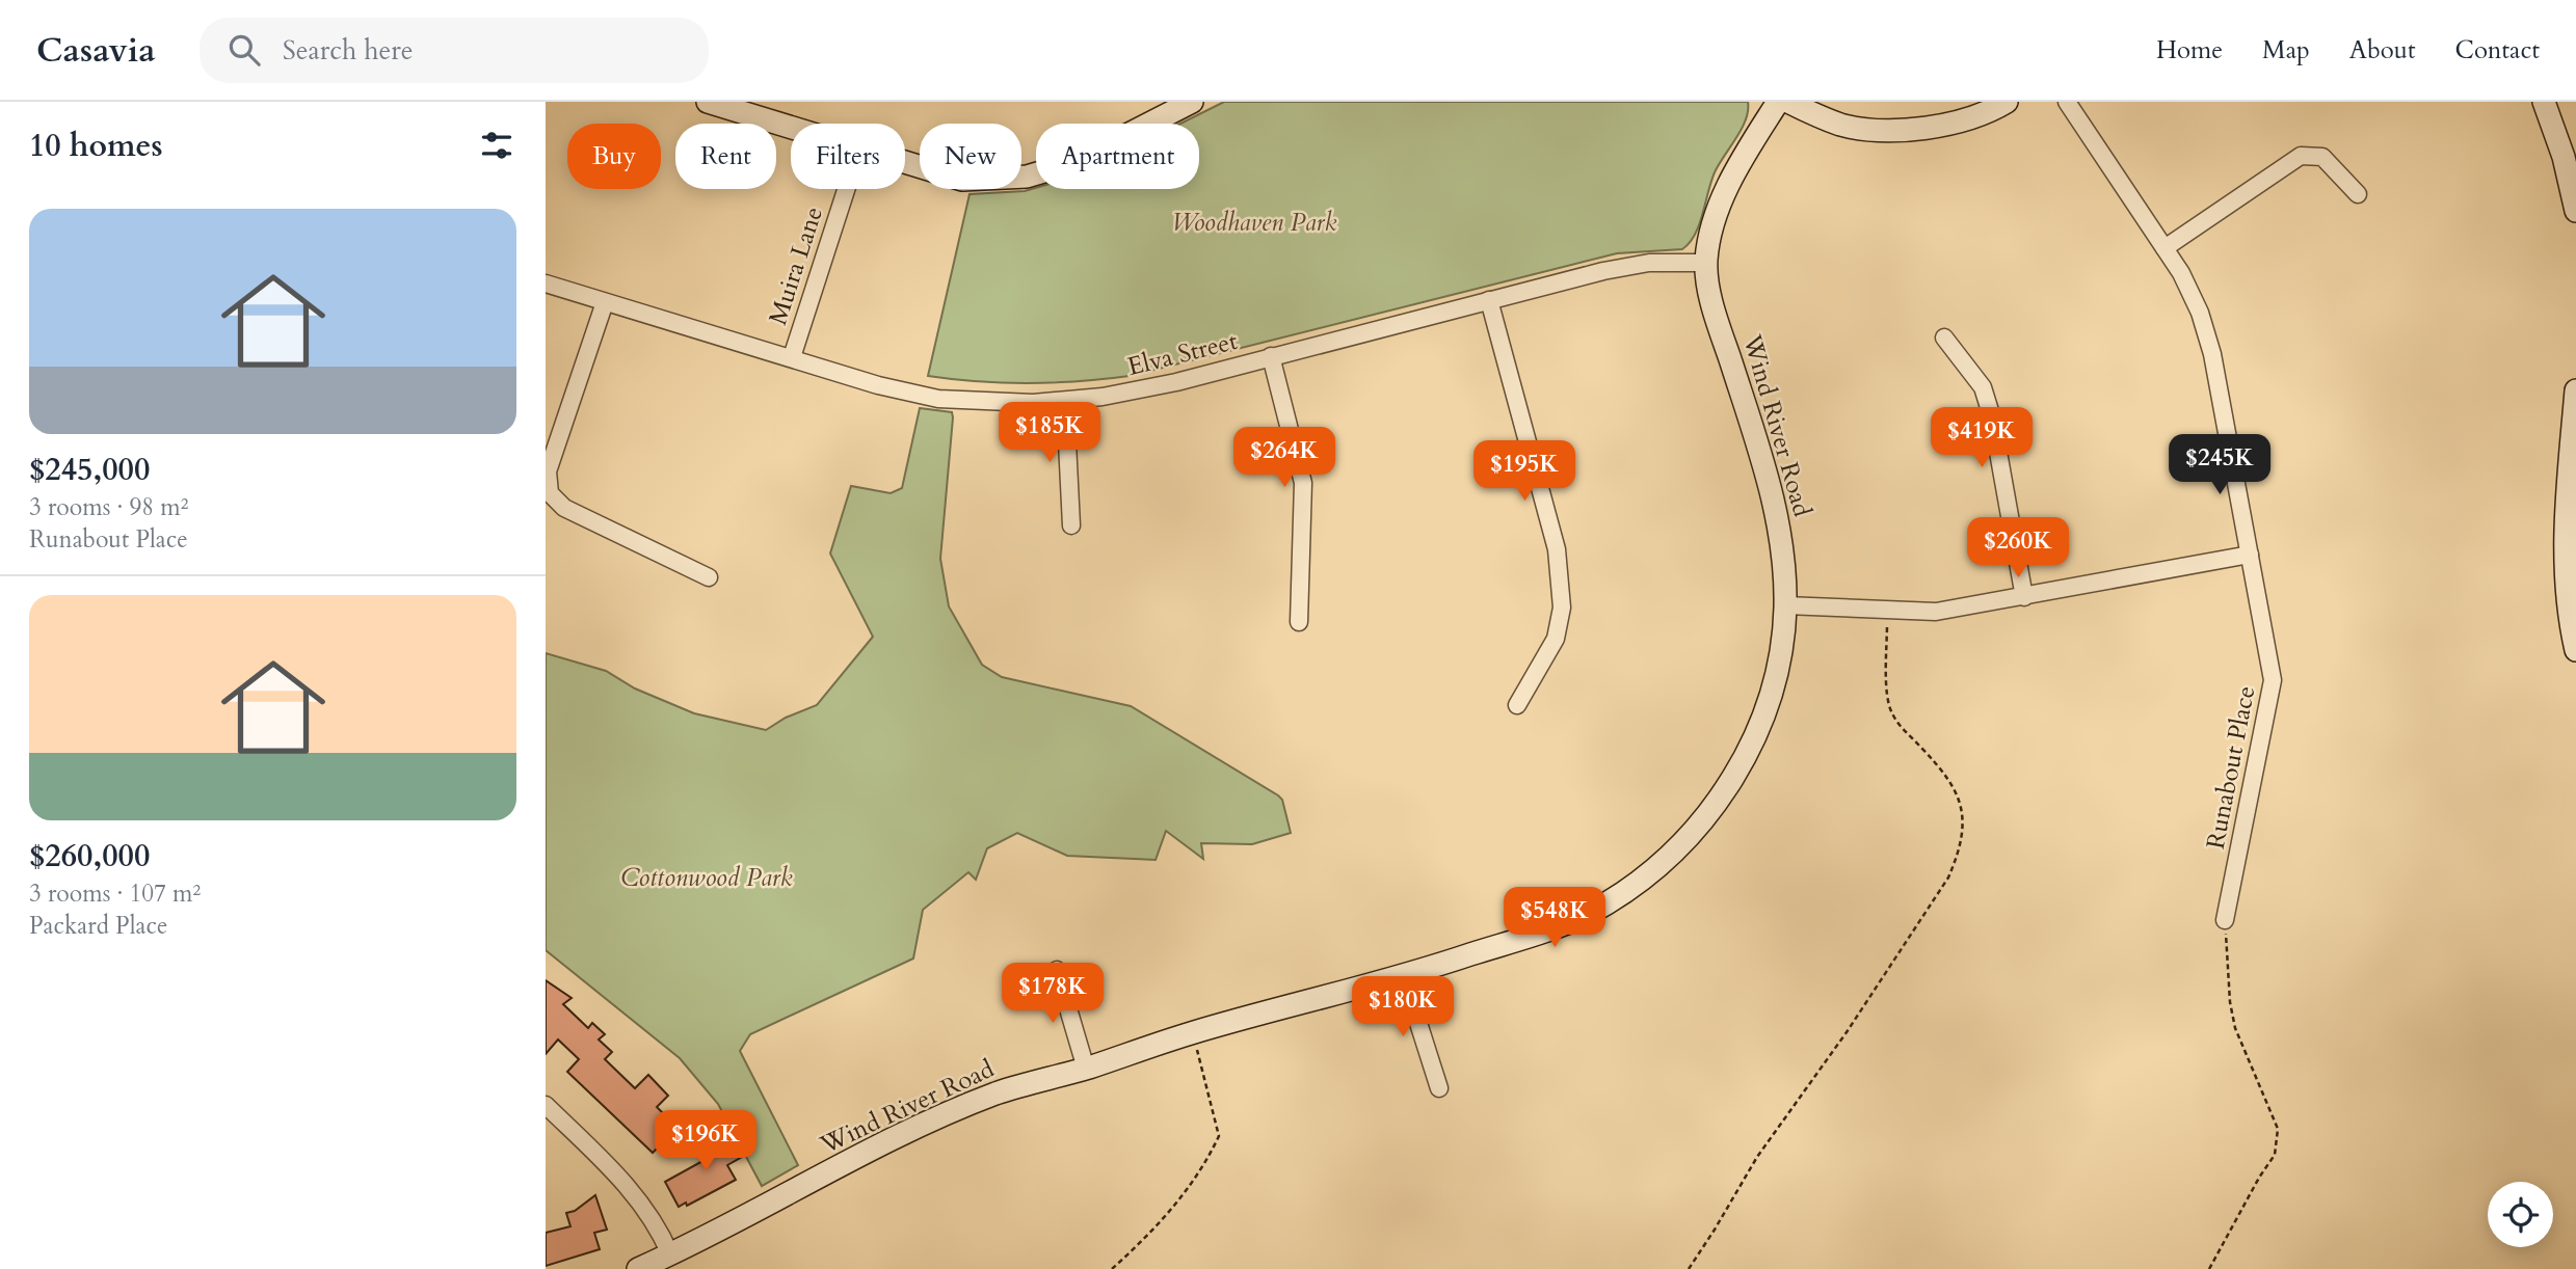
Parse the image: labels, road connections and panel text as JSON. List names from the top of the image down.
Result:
{
  "streets": {
    "street": [
      "Muira Lane",
      "Elva Street",
      "Wind River Road",
      "Runabout Place"
    ]
  },
  "crossings": [
    ["Muira Lane", "Elva Street"],
    ["Elva Street", "Wind River Road"]
  ],
  "parks": ["Woodhaven Park", "Cottonwood Park"],
  "page": {
    "header": "Casavia",
    "search": "Search here",
    "nav": [
      "Home",
      "Map",
      "About",
      "Contact"
    ],
    "heading": "10 homes",
    "chip": [
      "Buy",
      "Rent",
      "Filters",
      "New",
      "Apartment"
    ],
    "list": [
      {
        "name": "$245,000",
        "note": "3 rooms · 98 m² · Runabout Place"
      },
      {
        "name": "$260,000",
        "note": "3 rooms · 107 m² · Packard Place"
      }
    ],
    "price": [
      "$185K",
      "$419K",
      "$264K",
      "$245K",
      "$195K",
      "$260K",
      "$548K",
      "$178K",
      "$180K",
      "$196K"
    ]
  }
}
